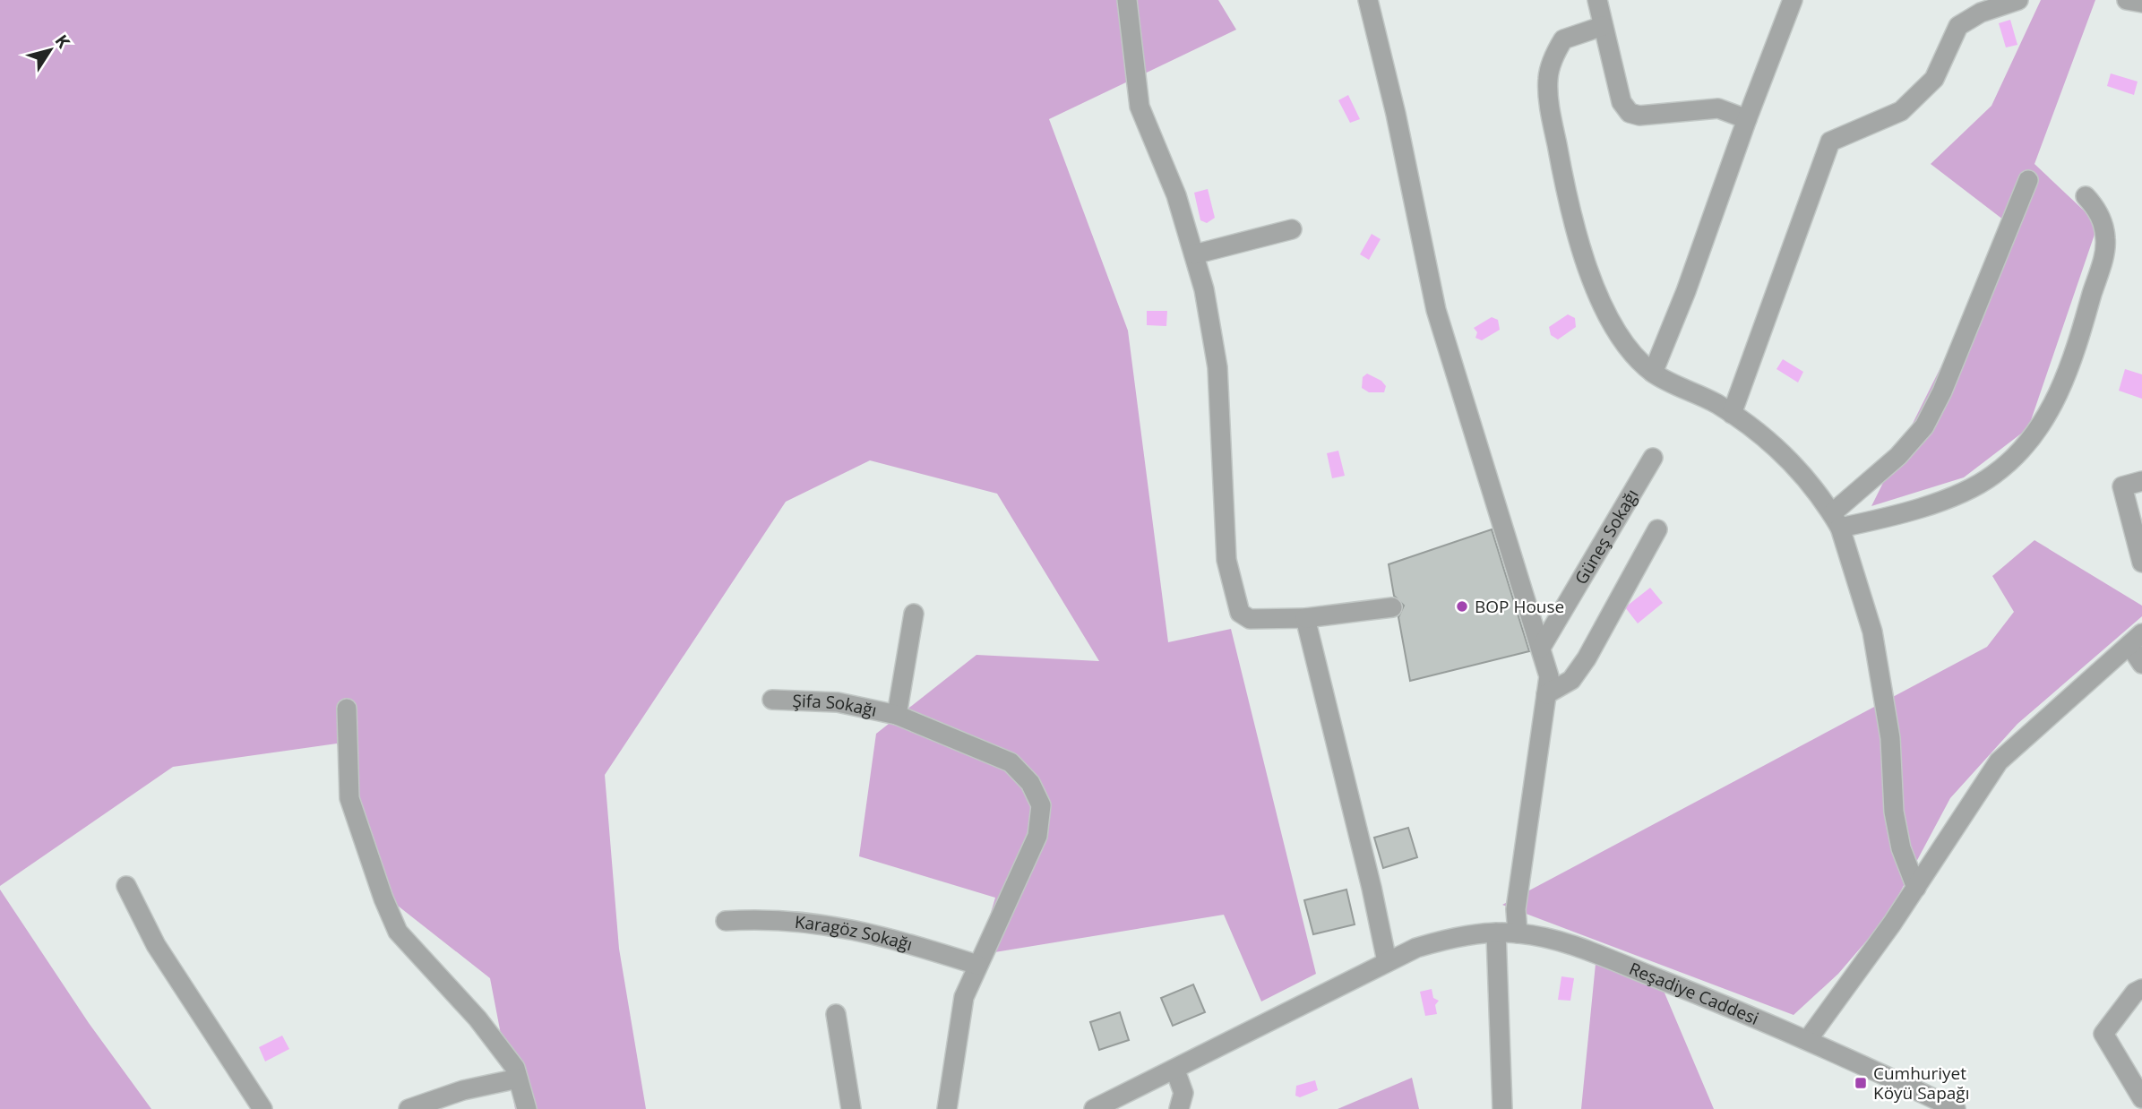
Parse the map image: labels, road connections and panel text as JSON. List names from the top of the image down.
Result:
{
  "streets": {
    "street": [
      "Güneş Sokağı",
      "Şifa Sokağı",
      "Karagöz Sokağı",
      "Reşadiye Caddesi"
    ]
  },
  "crossings": [
    ["Şifa Sokağı", "Karagöz Sokağı"]
  ],
  "places": {
    "other": ["BOP House"],
    "transit": ["Cumhuriyet Köyü Sapağı"]
  },
  "north": "top right"
}
